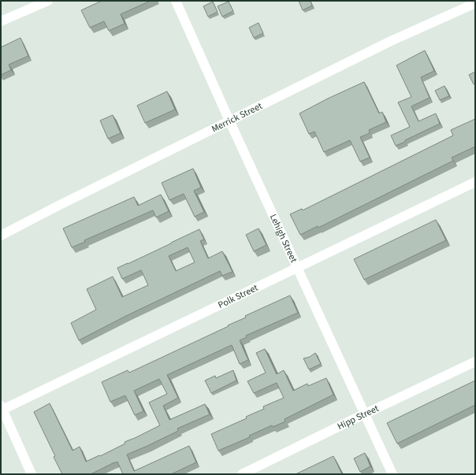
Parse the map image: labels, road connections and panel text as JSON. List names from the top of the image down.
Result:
{
  "streets": {
    "street": [
      "Merrick Street",
      "Lehigh Street",
      "Polk Street",
      "Hipp Street"
    ]
  },
  "crossings": [
    ["Merrick Street", "Lehigh Street"],
    ["Lehigh Street", "Polk Street"],
    ["Lehigh Street", "Hipp Street"]
  ]
}
